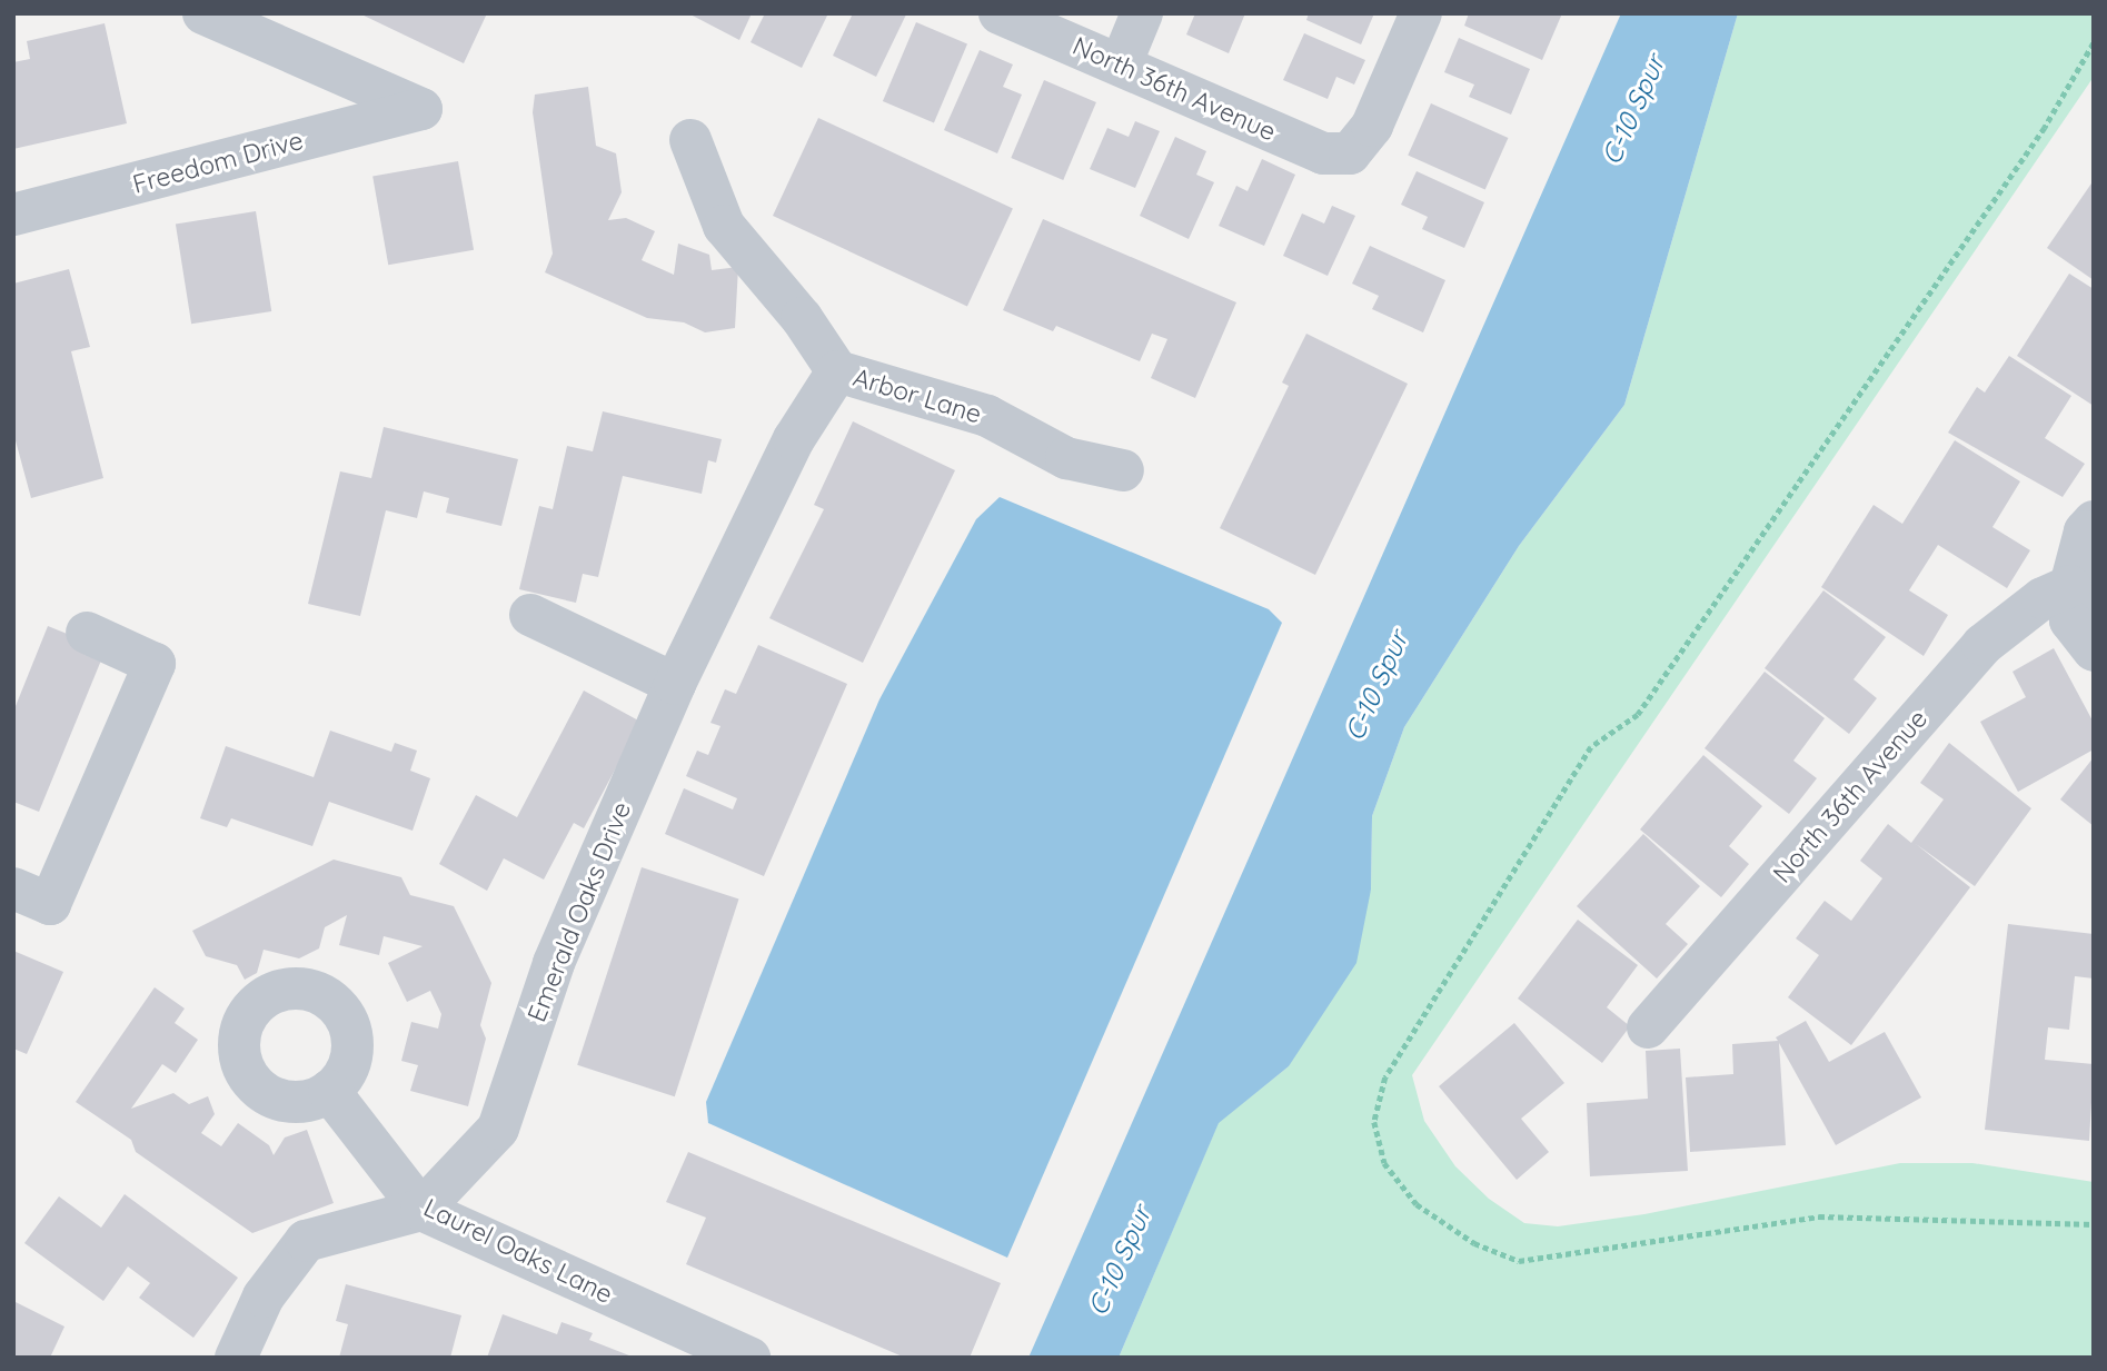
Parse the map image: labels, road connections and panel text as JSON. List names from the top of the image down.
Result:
{
  "streets": {
    "street": [
      "North 36th Avenue",
      "Freedom Drive",
      "Arbor Lane",
      "Emerald Oaks Drive",
      "Laurel Oaks Lane"
    ]
  },
  "crossings": [
    ["Arbor Lane", "Emerald Oaks Drive"],
    ["Emerald Oaks Drive", "Laurel Oaks Lane"]
  ],
  "water": ["C-10 Spur"]
}
